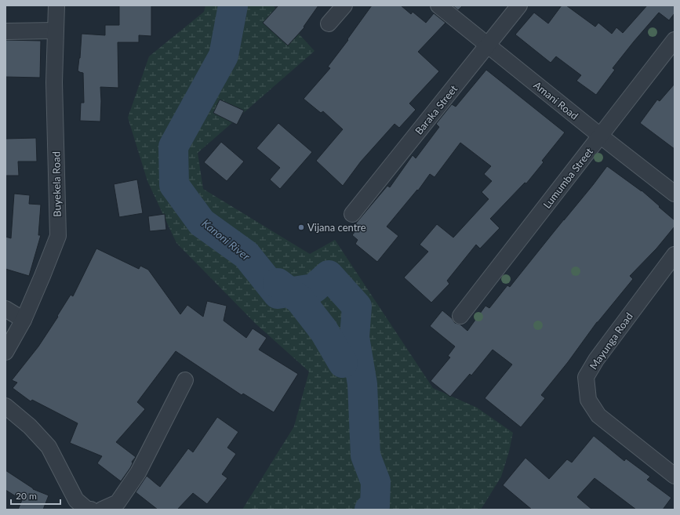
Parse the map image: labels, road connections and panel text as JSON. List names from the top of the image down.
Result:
{
  "streets": {
    "street": [
      "Amani Road",
      "Baraka Street",
      "Lumumba Street",
      "Buyekela Road",
      "Mayunga Road"
    ]
  },
  "crossings": [
    ["Amani Road", "Baraka Street"],
    ["Amani Road", "Lumumba Street"]
  ],
  "water": ["Kanoni River"],
  "places": ["Vijana centre"],
  "scale_bar": "20 m"
}
